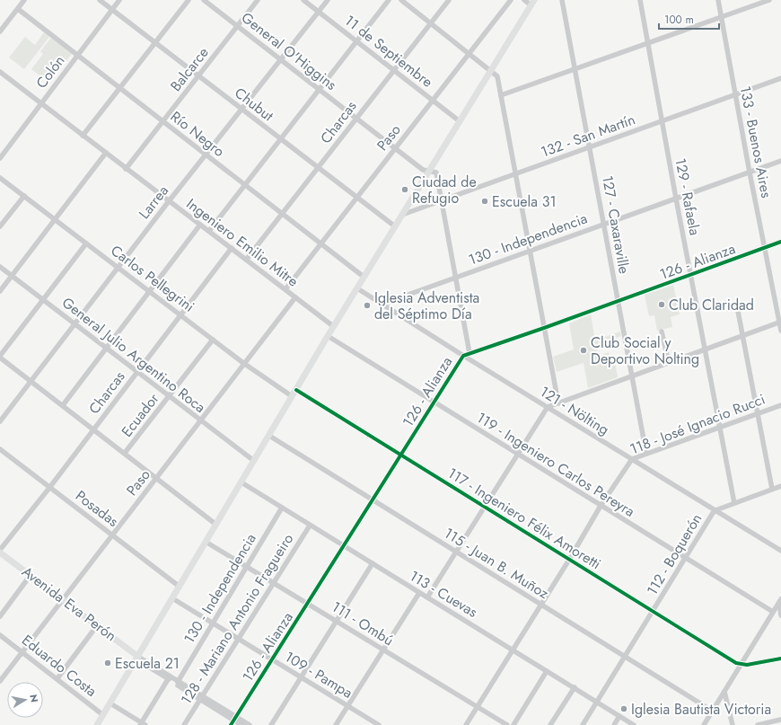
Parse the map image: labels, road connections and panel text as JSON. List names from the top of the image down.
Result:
{
  "streets": {
    "main road": ["Avenida Eva Perón"],
    "street": [
      "General O'Higgins",
      "11 de Septiembre",
      "Balcarce",
      "Colón",
      "Chubut",
      "Charcas",
      "Río Negro",
      "132 - San Martín",
      "Paso",
      "133 - Buenos Aires",
      "129 - Rafaela",
      "Larrea",
      "127 - Caxaraville",
      "130 - Independencia",
      "Ingeniero Emilio Mitre",
      "126 - Alianza",
      "Carlos Pellegrini",
      "General Julio Argentino Roca",
      "121 - Nölting",
      "Ecuador",
      "118 - José Ignacio Rucci",
      "119 - Ingeniero Carlos Pereyra",
      "Posadas",
      "117 - Ingeniero Félix Amoretti",
      "112 - Boquerón",
      "115 - Juan B. Muñoz",
      "113 - Cuevas",
      "128 - Mariano Antonio Fragueiro",
      "111 - Ombú",
      "Eduardo Costa",
      "109 - Pampa"
    ]
  },
  "crossings": [
    ["General O'Higgins", "Balcarce"],
    ["General O'Higgins", "Charcas"],
    ["General O'Higgins", "Paso"],
    ["General O'Higgins", "Larrea"],
    ["11 de Septiembre", "Charcas"],
    ["11 de Septiembre", "Paso"],
    ["11 de Septiembre", "Larrea"],
    ["Balcarce", "Chubut"],
    ["Balcarce", "Río Negro"],
    ["Balcarce", "Ingeniero Emilio Mitre"],
    ["Colón", "Chubut"],
    ["Colón", "Río Negro"],
    ["Colón", "Ingeniero Emilio Mitre"],
    ["Chubut", "Charcas"],
    ["Chubut", "Paso"],
    ["Chubut", "Larrea"],
    ["Charcas", "Río Negro"],
    ["Charcas", "Ingeniero Emilio Mitre"],
    ["Charcas", "Carlos Pellegrini"],
    ["Charcas", "General Julio Argentino Roca"],
    ["Charcas", "Posadas"],
    ["Charcas", "Avenida Eva Perón"],
    ["Río Negro", "Paso"],
    ["Río Negro", "Larrea"],
    ["132 - San Martín", "133 - Buenos Aires"],
    ["132 - San Martín", "129 - Rafaela"],
    ["132 - San Martín", "127 - Caxaraville"],
    ["Paso", "Ingeniero Emilio Mitre"],
    ["Paso", "Carlos Pellegrini"],
    ["Paso", "General Julio Argentino Roca"],
    ["Paso", "Posadas"],
    ["Paso", "Avenida Eva Perón"],
    ["Paso", "Eduardo Costa"],
    ["133 - Buenos Aires", "130 - Independencia"],
    ["133 - Buenos Aires", "126 - Alianza"],
    ["129 - Rafaela", "130 - Independencia"],
    ["129 - Rafaela", "126 - Alianza"],
    ["129 - Rafaela", "118 - José Ignacio Rucci"],
    ["129 - Rafaela", "112 - Boquerón"],
    ["Larrea", "Ingeniero Emilio Mitre"],
    ["Larrea", "Carlos Pellegrini"],
    ["Larrea", "General Julio Argentino Roca"],
    ["127 - Caxaraville", "130 - Independencia"],
    ["127 - Caxaraville", "126 - Alianza"],
    ["127 - Caxaraville", "118 - José Ignacio Rucci"],
    ["130 - Independencia", "121 - Nölting"],
    ["130 - Independencia", "113 - Cuevas"],
    ["130 - Independencia", "111 - Ombú"],
    ["130 - Independencia", "109 - Pampa"],
    ["126 - Alianza", "121 - Nölting"],
    ["126 - Alianza", "119 - Ingeniero Carlos Pereyra"],
    ["126 - Alianza", "117 - Ingeniero Félix Amoretti"],
    ["126 - Alianza", "115 - Juan B. Muñoz"],
    ["126 - Alianza", "113 - Cuevas"],
    ["126 - Alianza", "111 - Ombú"],
    ["126 - Alianza", "109 - Pampa"],
    ["Carlos Pellegrini", "Ecuador"],
    ["General Julio Argentino Roca", "Ecuador"],
    ["121 - Nölting", "118 - José Ignacio Rucci"],
    ["121 - Nölting", "112 - Boquerón"],
    ["118 - José Ignacio Rucci", "119 - Ingeniero Carlos Pereyra"],
    ["118 - José Ignacio Rucci", "117 - Ingeniero Félix Amoretti"],
    ["118 - José Ignacio Rucci", "115 - Juan B. Muñoz"],
    ["118 - José Ignacio Rucci", "113 - Cuevas"],
    ["118 - José Ignacio Rucci", "111 - Ombú"],
    ["119 - Ingeniero Carlos Pereyra", "112 - Boquerón"],
    ["117 - Ingeniero Félix Amoretti", "112 - Boquerón"],
    ["112 - Boquerón", "115 - Juan B. Muñoz"],
    ["112 - Boquerón", "113 - Cuevas"],
    ["113 - Cuevas", "128 - Mariano Antonio Fragueiro"],
    ["128 - Mariano Antonio Fragueiro", "111 - Ombú"],
    ["128 - Mariano Antonio Fragueiro", "109 - Pampa"]
  ],
  "places": [
    "Ciudad de Refugio",
    "Escuela 31",
    "Club Claridad",
    "Iglesia Adventista del Séptimo Día",
    "Club Social y Deportivo Nolting",
    "Escuela 21",
    "Iglesia Bautista Victoria"
  ],
  "scale_bar": "100 m",
  "north": "right"
}
